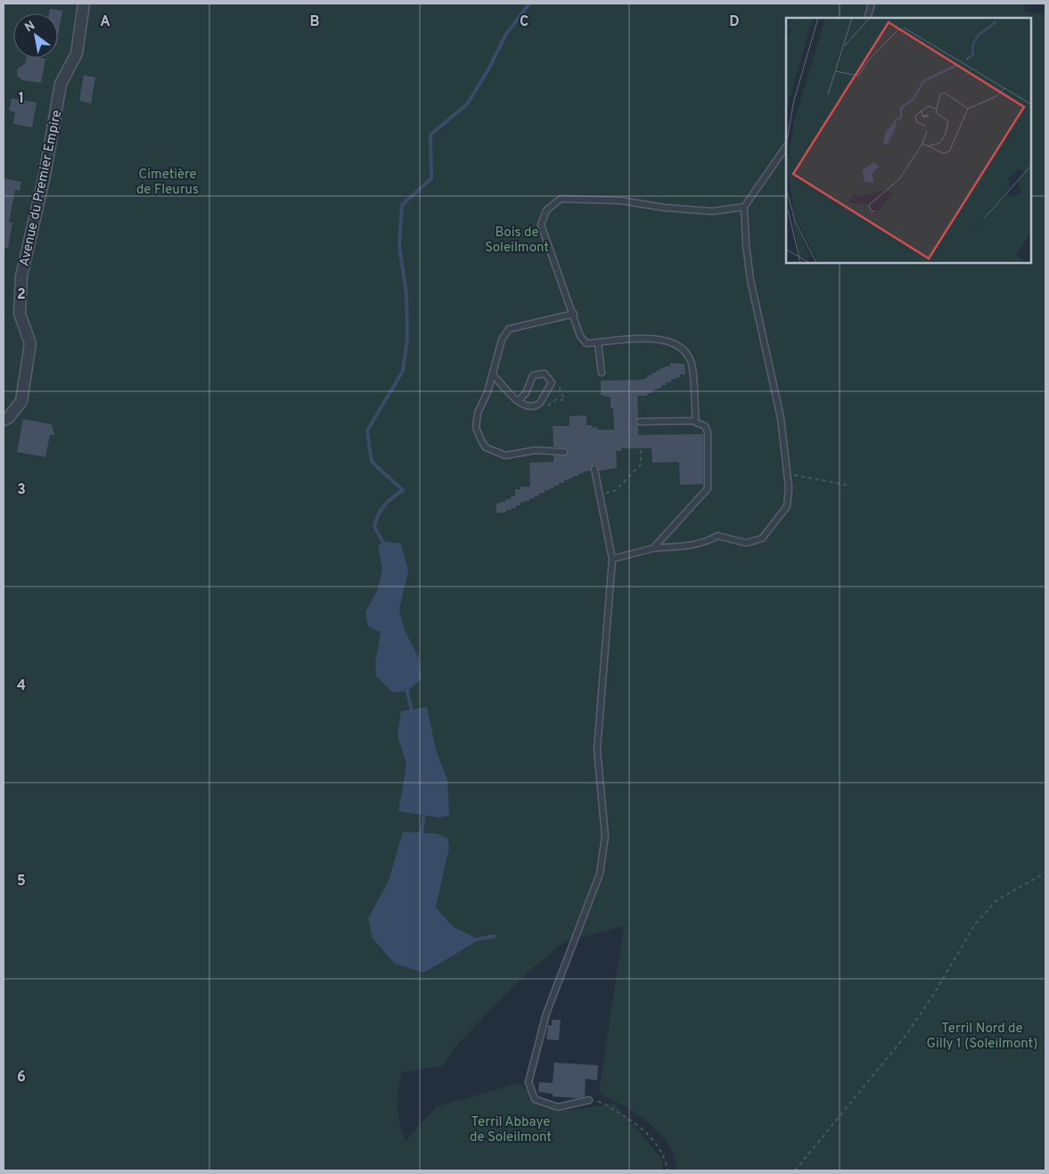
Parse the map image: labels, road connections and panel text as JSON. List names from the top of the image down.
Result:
{
  "streets": {
    "street": ["Avenue du Premier Empire"]
  },
  "parks": [
    "Cimetière de Fleurus",
    "Bois de Soleilmont",
    "Terril Nord de Gilly 1 (Soleilmont)",
    "Terril Abbaye de Soleilmont"
  ],
  "north": "top left",
  "grid": {
    "columns": [
      "A",
      "B",
      "C",
      "D"
    ],
    "rows": [
      "1",
      "2",
      "3",
      "4",
      "5",
      "6"
    ]
  }
}
